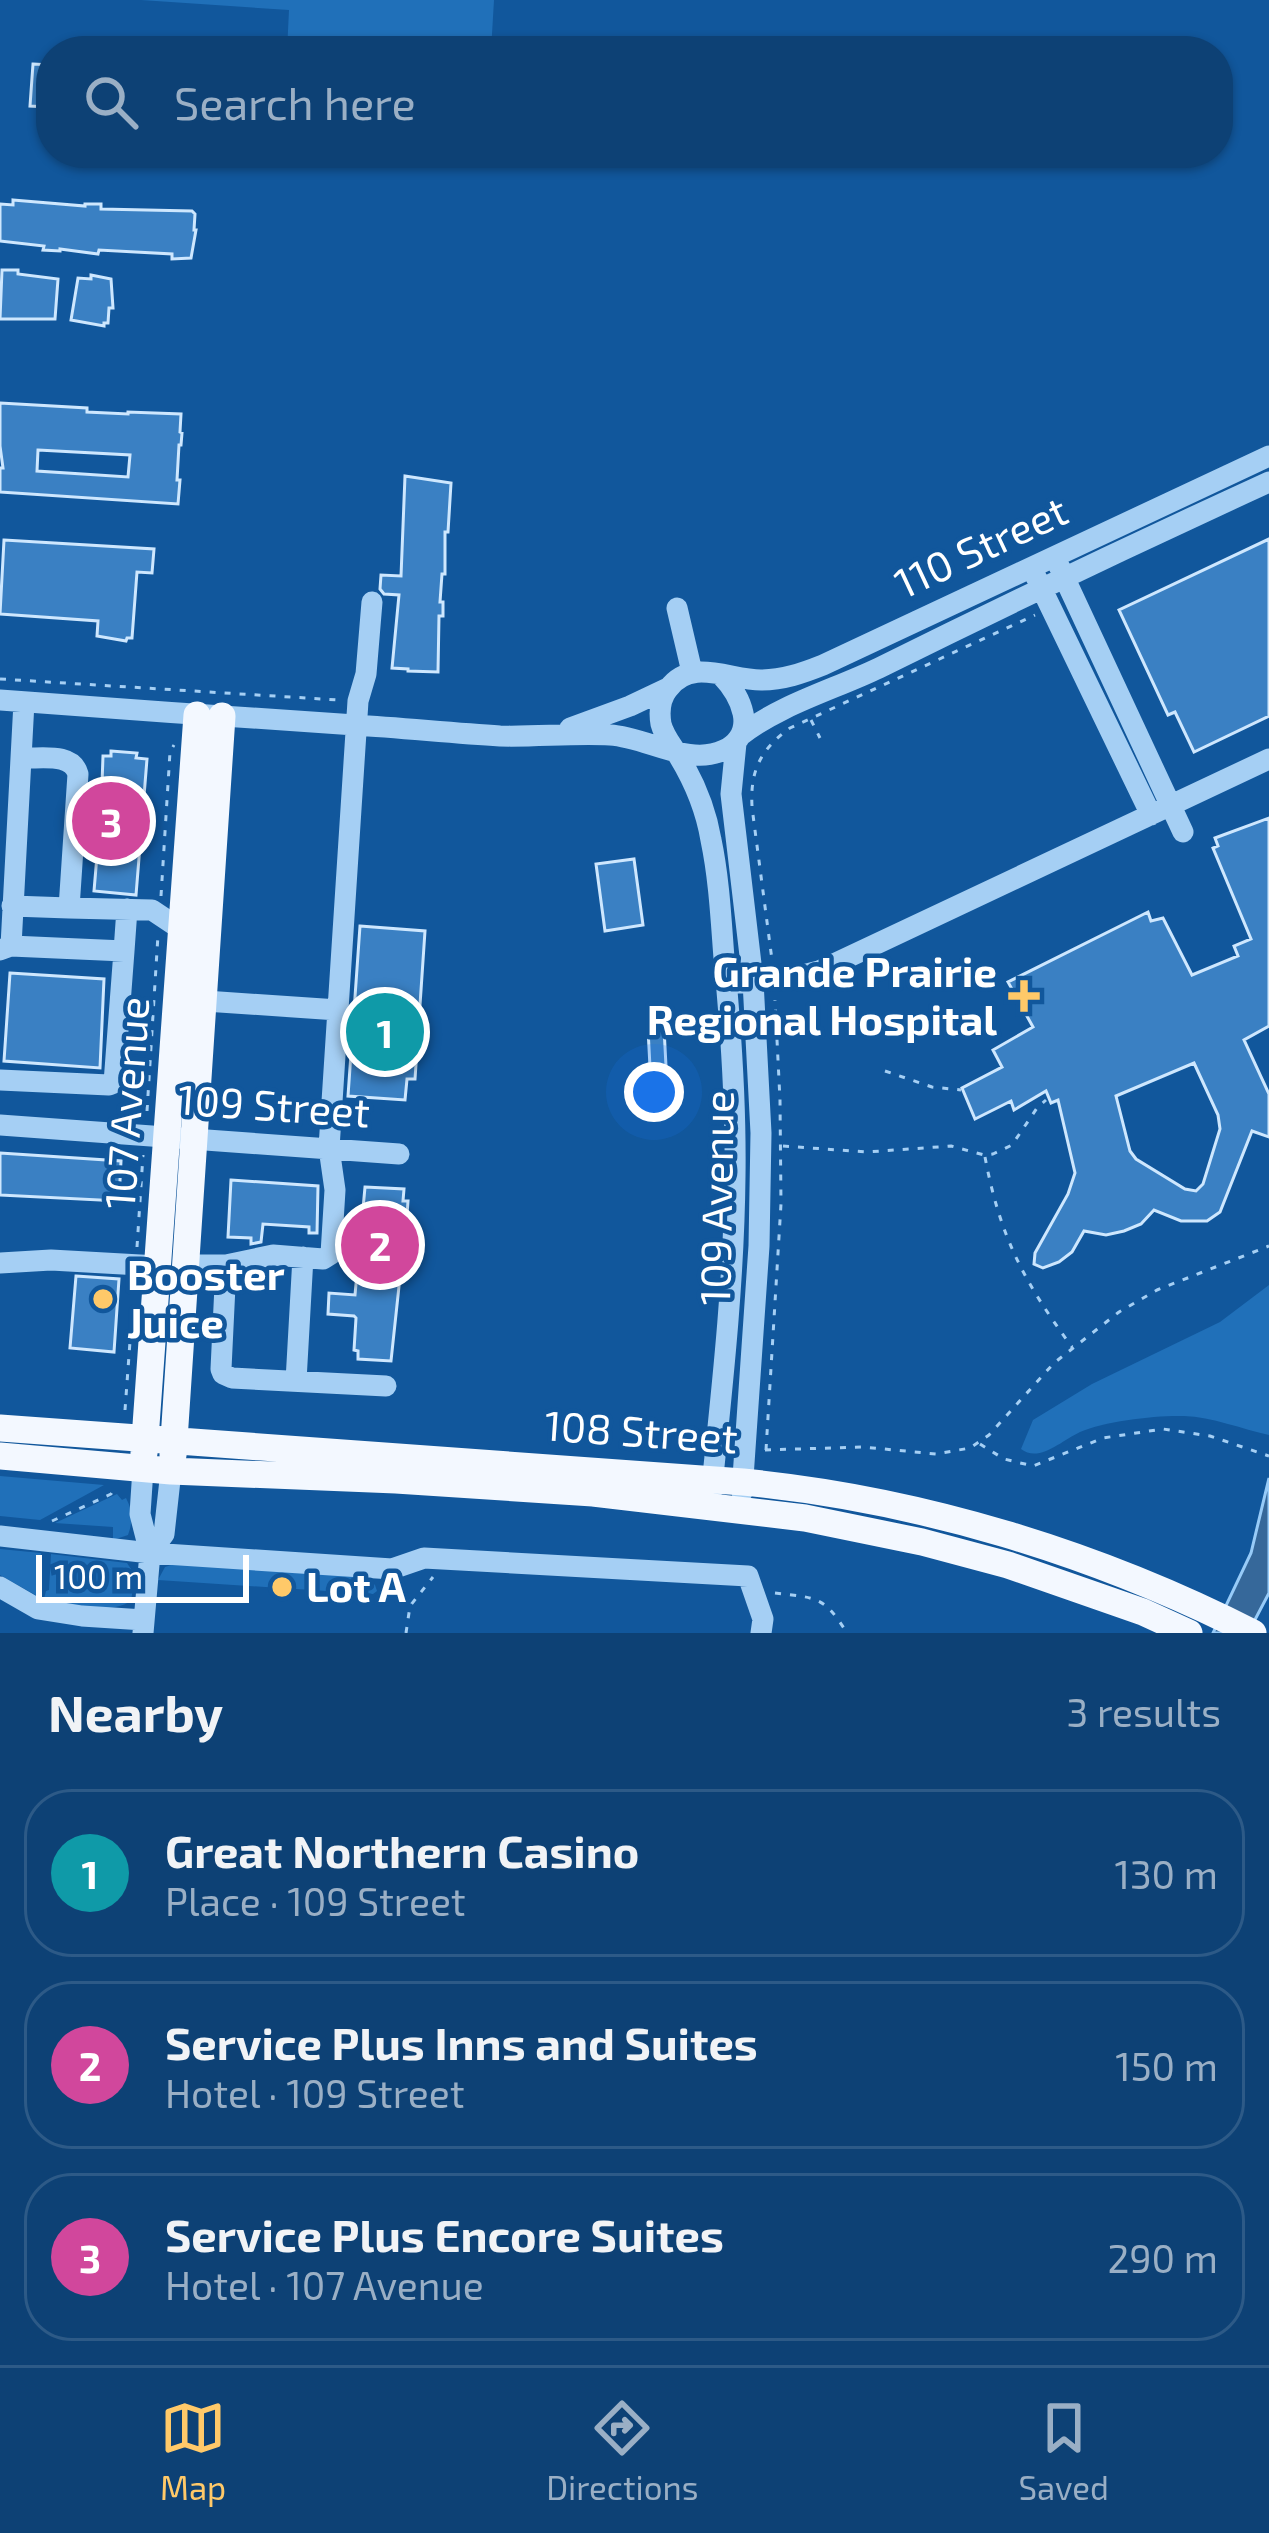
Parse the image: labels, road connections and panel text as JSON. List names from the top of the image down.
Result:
{
  "streets": {
    "main road": ["107 Avenue", "108 Street"],
    "street": ["110 Street", "109 Street", "109 Avenue"]
  },
  "crossings": [
    ["110 Street", "109 Avenue"],
    ["107 Avenue", "109 Street"],
    ["107 Avenue", "108 Street"],
    ["109 Avenue", "108 Street"]
  ],
  "places": {
    "health": ["Grande Prairie Regional Hospital"],
    "other": ["Booster Juice", "Lot A"]
  },
  "scale_bar": "100 m",
  "page": {
    "search": "Search here",
    "pins": ["3", "1", "2"],
    "scale": "100 m",
    "heading": ["Nearby", "3 results"],
    "list": [
      {
        "mark": "1",
        "name": "Great Northern Casino",
        "note": "Place · 109 Street",
        "value": "130 m"
      },
      {
        "mark": "2",
        "name": "Service Plus Inns and Suites",
        "note": "Hotel · 109 Street",
        "value": "150 m"
      },
      {
        "mark": "3",
        "name": "Service Plus Encore Suites",
        "note": "Hotel · 107 Avenue",
        "value": "290 m"
      }
    ],
    "nav": ["Map", "Directions", "Saved"]
  }
}
